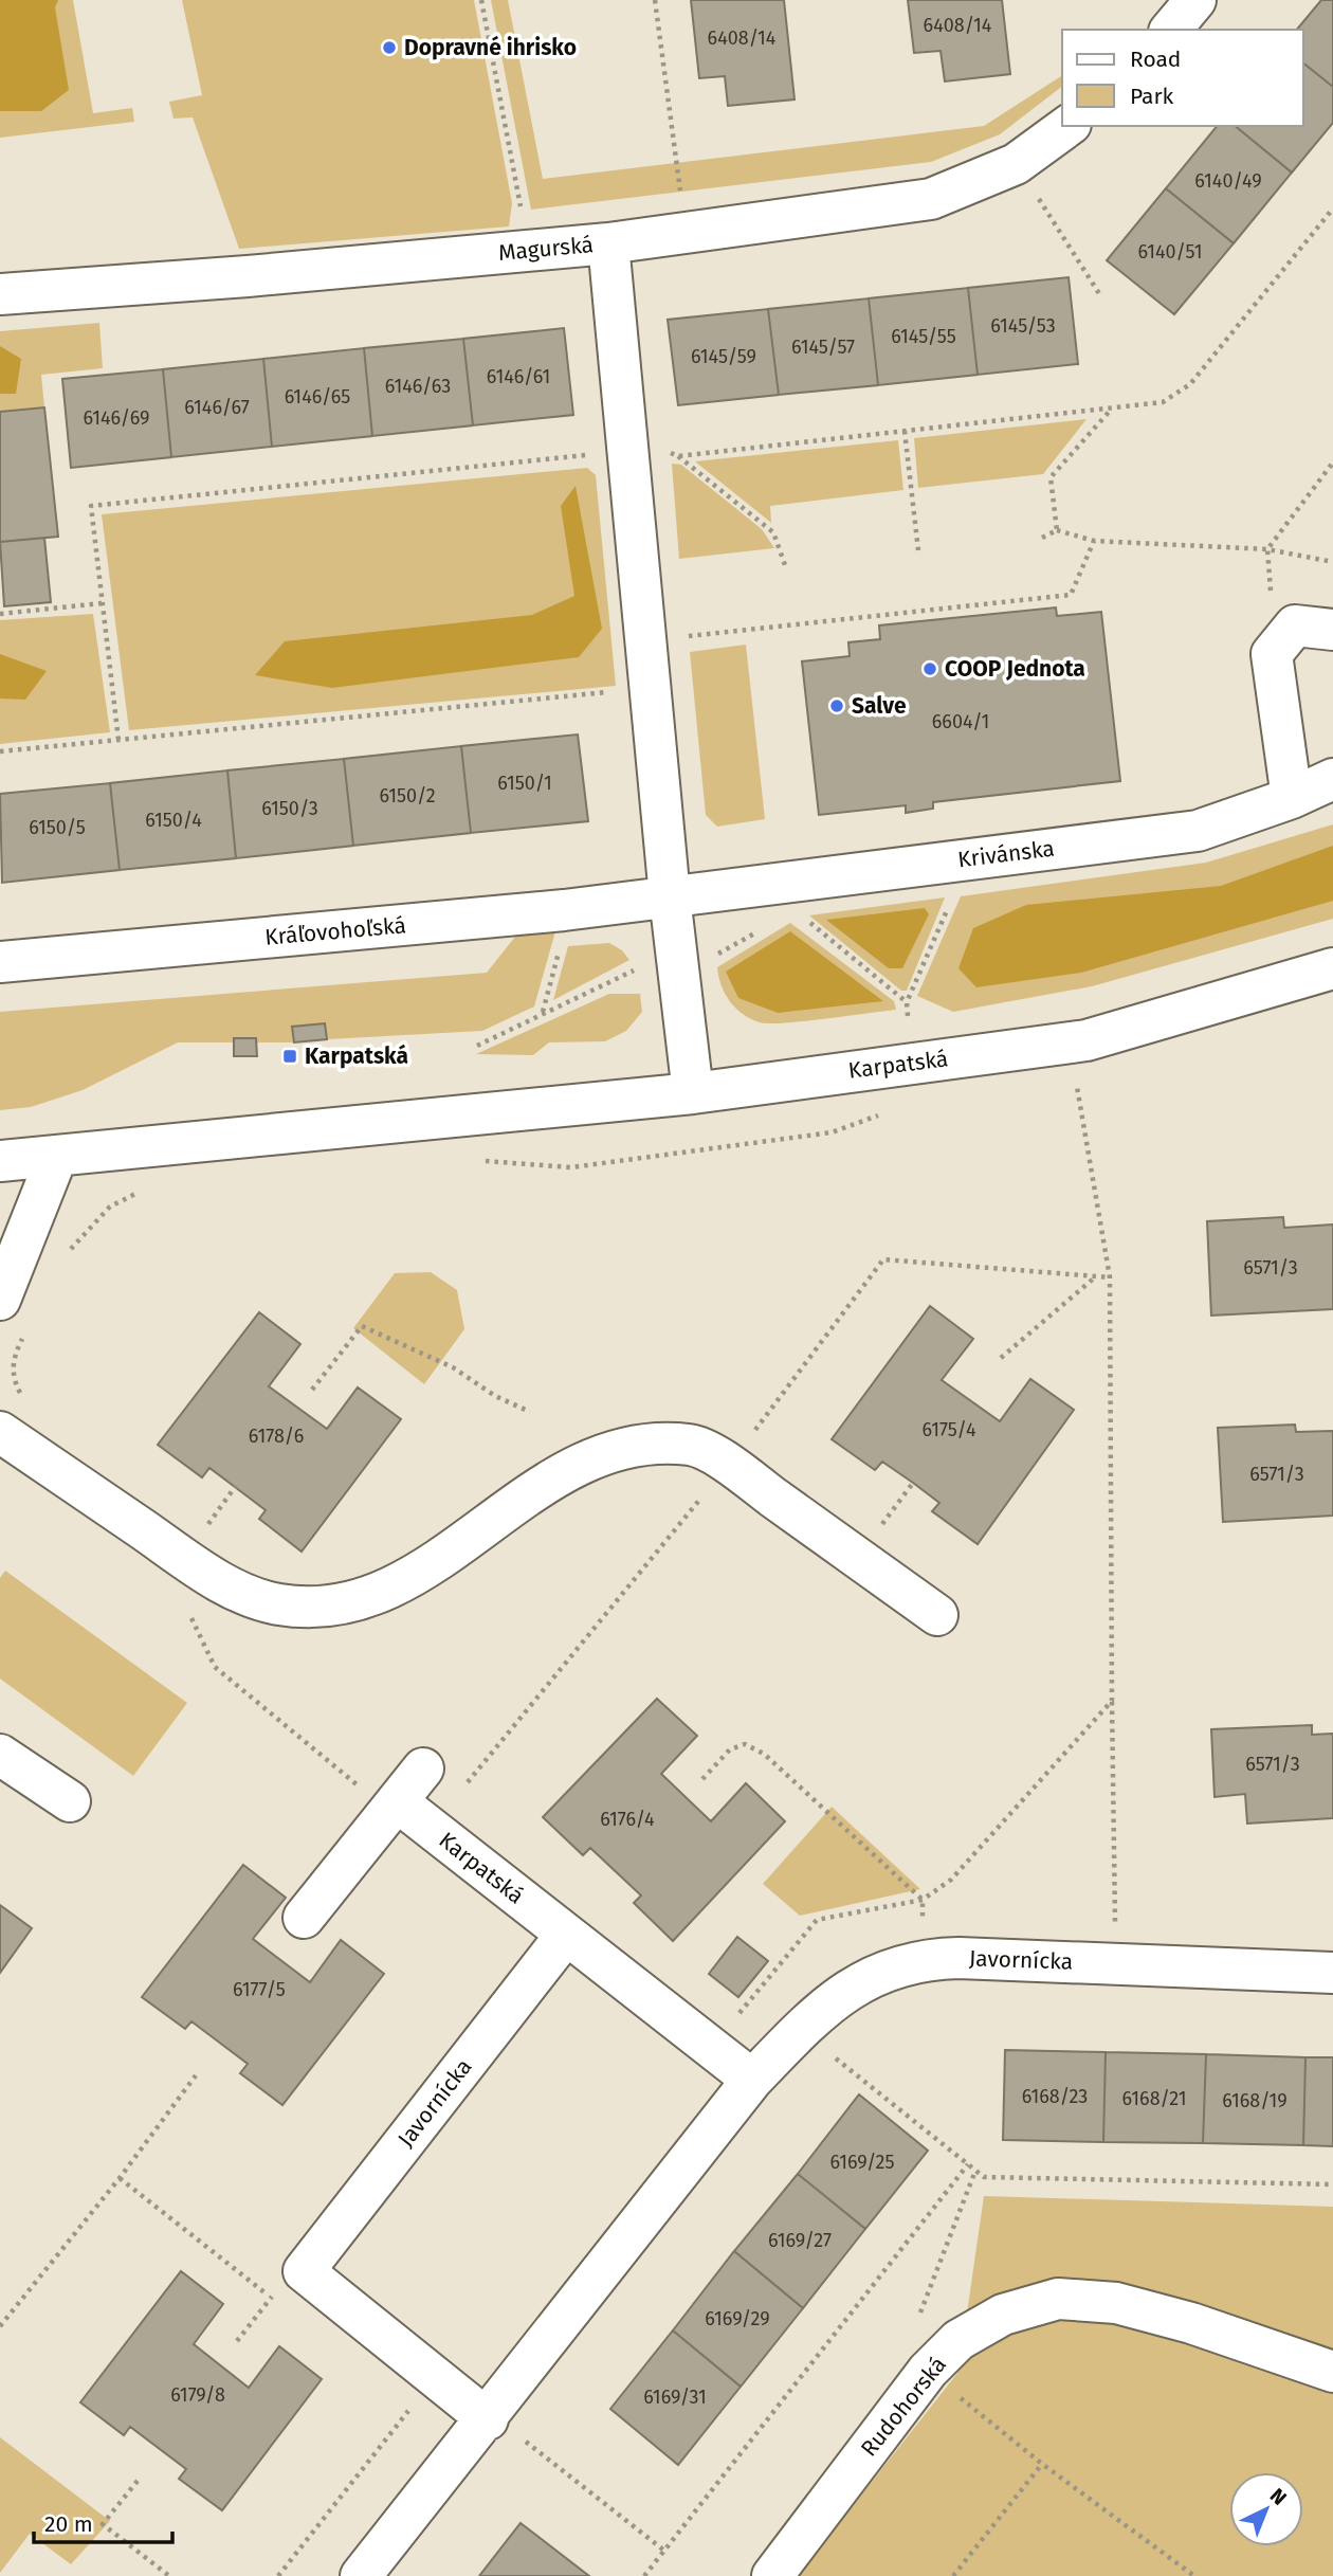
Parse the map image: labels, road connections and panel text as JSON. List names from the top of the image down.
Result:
{
  "streets": {
    "street": [
      "Magurská",
      "Krivánska",
      "Kráľovohoľská",
      "Karpatská",
      "Javornícka",
      "Rudohorská"
    ]
  },
  "crossings": [
    ["Krivánska", "Kráľovohoľská"],
    ["Karpatská", "Javornícka"]
  ],
  "places": {
    "other": ["Dopravné ihrisko", "COOP Jednota", "Salve"],
    "transit": ["Karpatská"]
  },
  "house_numbers": [
    "6408/14",
    "6408/14",
    "6140/49",
    "6140/51",
    "6145/53",
    "6145/55",
    "6145/57",
    "6145/59",
    "6146/61",
    "6146/63",
    "6146/65",
    "6146/67",
    "6146/69",
    "6604/1",
    "6150/1",
    "6150/2",
    "6150/3",
    "6150/4",
    "6150/5",
    "6571/3",
    "6175/4",
    "6178/6",
    "6571/3",
    "6571/3",
    "6176/4",
    "6177/5",
    "6168/23",
    "6168/21",
    "6168/19",
    "6169/25",
    "6169/27",
    "6169/29",
    "6179/8",
    "6169/31"
  ],
  "legend": ["Road", "Park"],
  "scale_bar": "20 m",
  "north": "top right"
}
